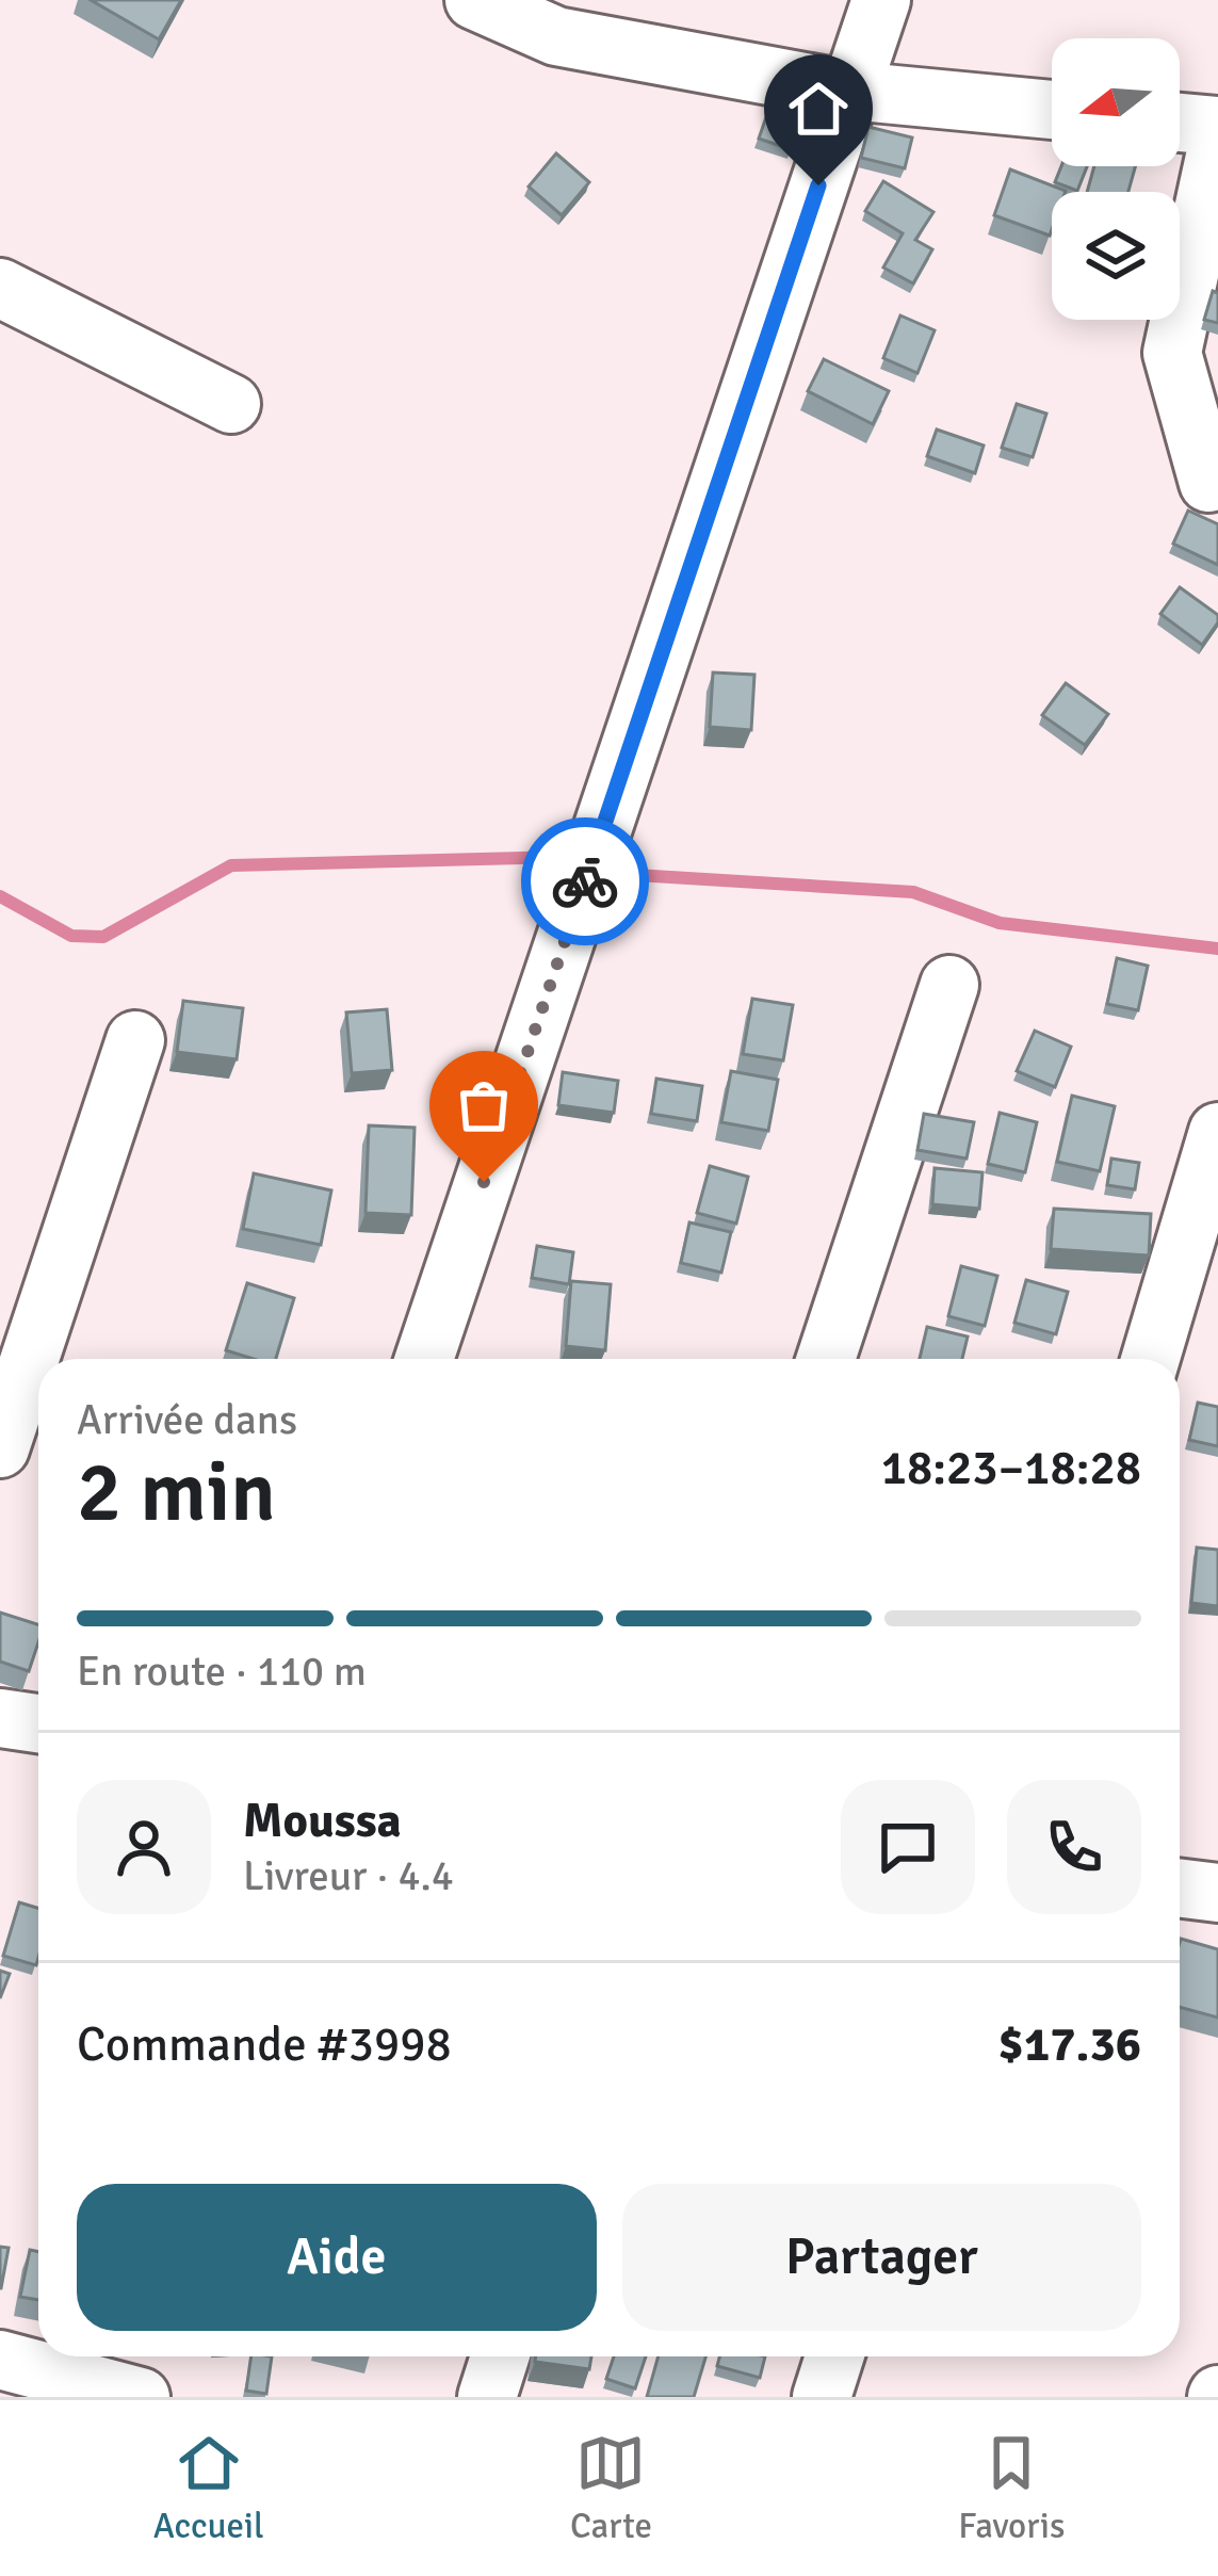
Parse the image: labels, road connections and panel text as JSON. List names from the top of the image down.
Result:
{
  "north": "left",
  "page": {
    "heading": ["2 min", "Arrivée dans", "18:23–18:28"],
    "panel": [
      "Moussa",
      "Livreur · 4.4",
      "Commande #3998",
      "$17.36"
    ],
    "bar": "En route · 110 m",
    "buttons": ["Aide", "Partager"],
    "tabs": ["Accueil", "Carte", "Favoris"]
  }
}
